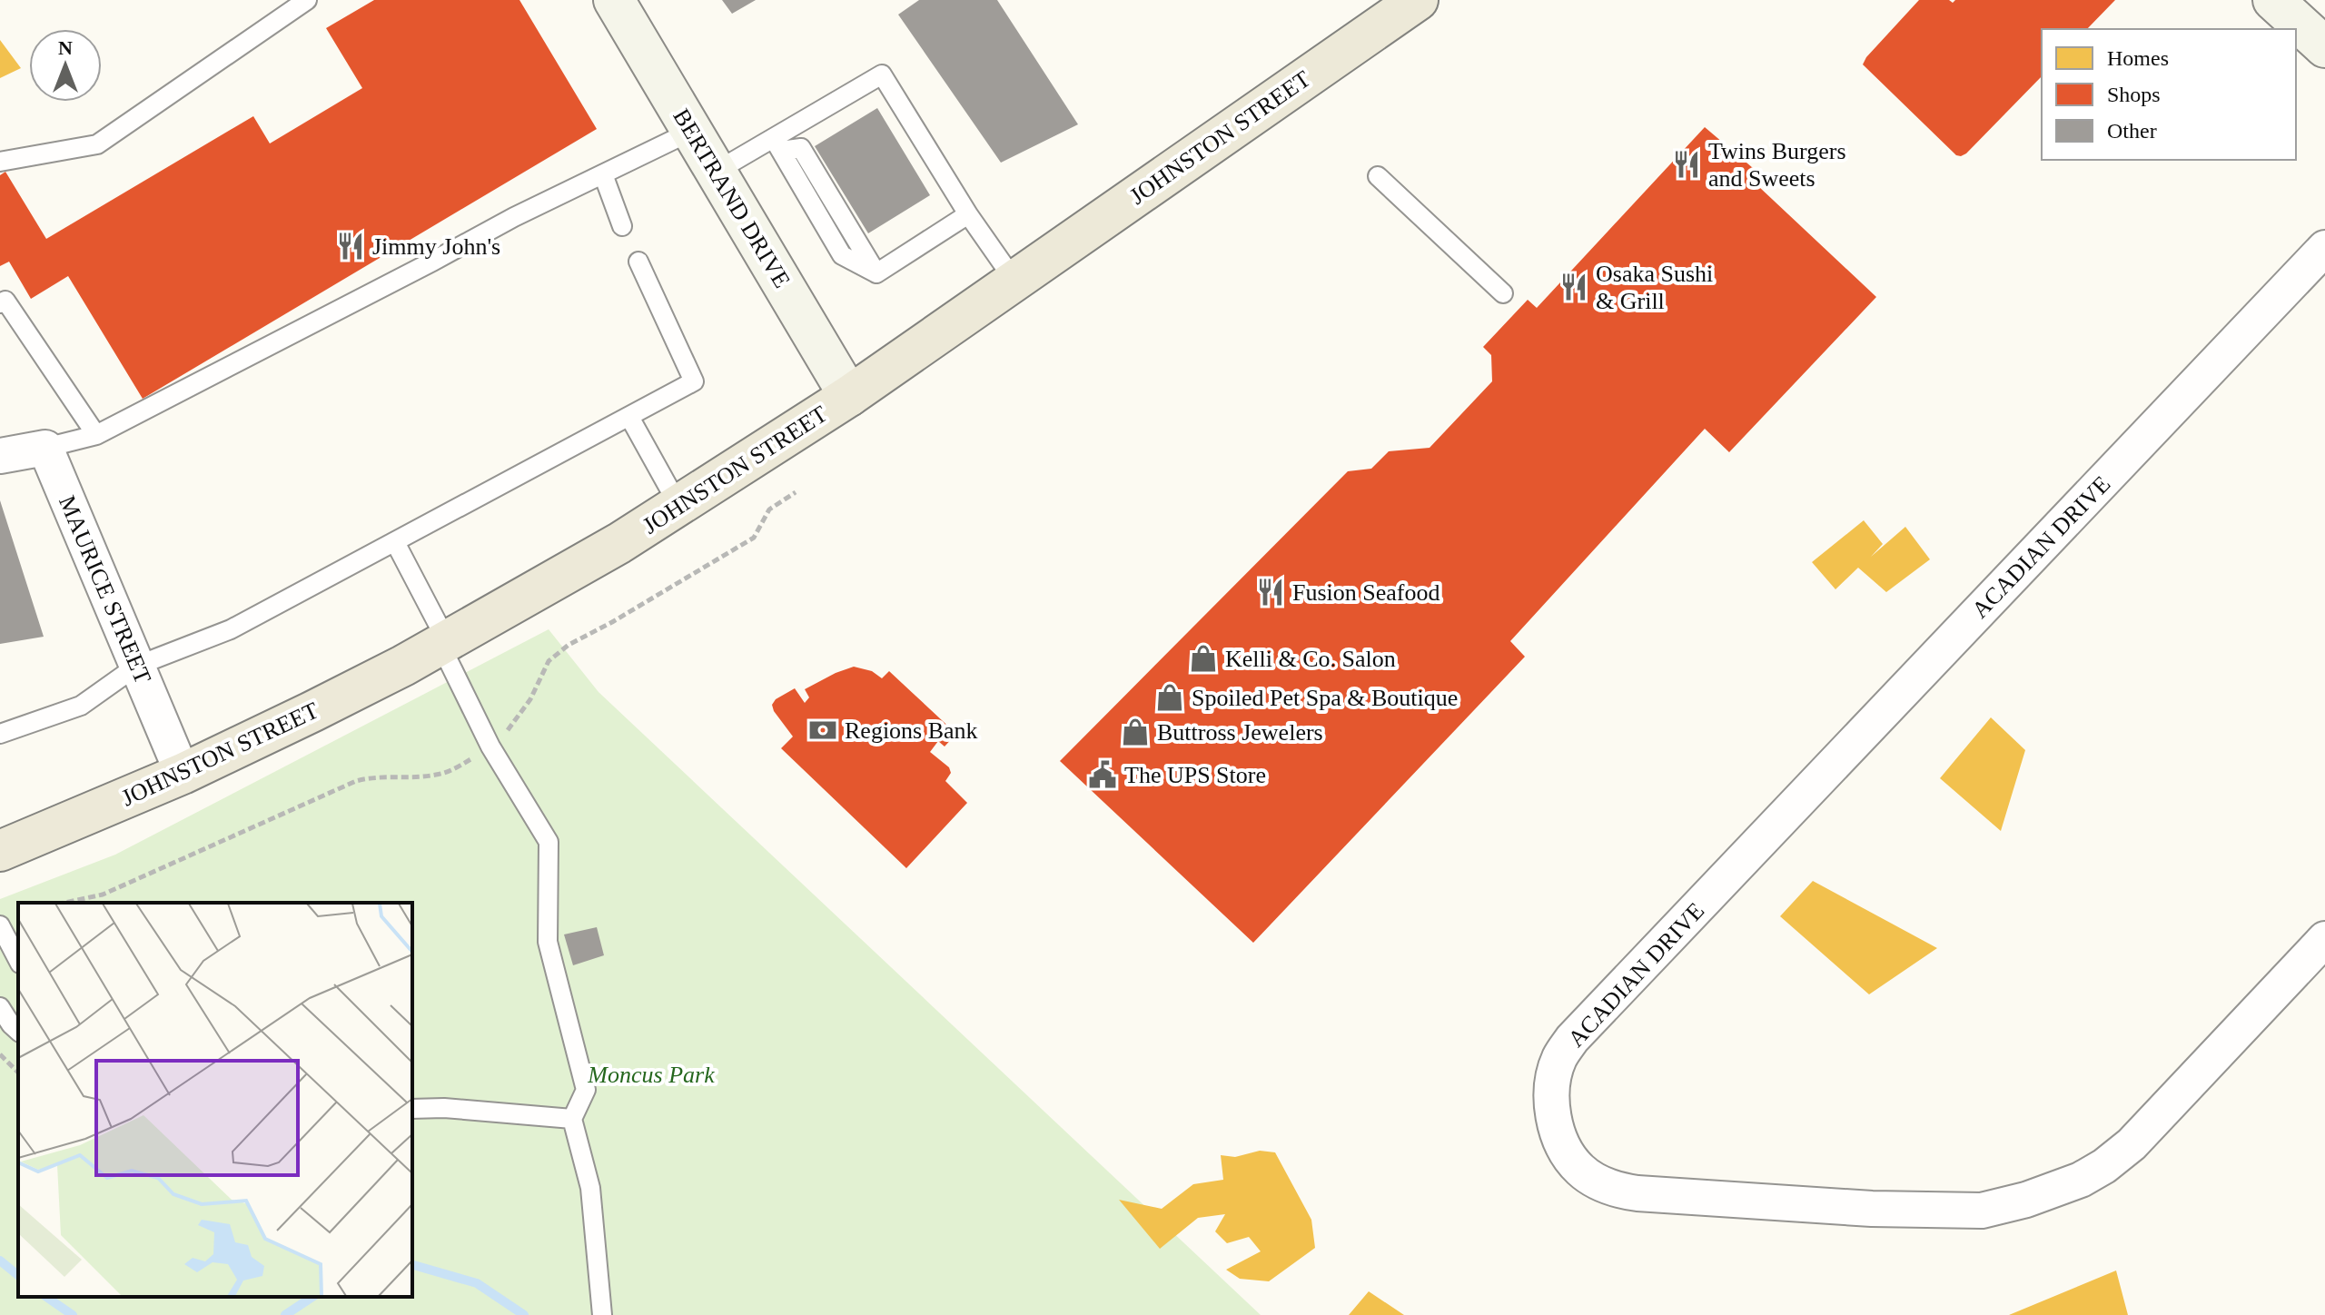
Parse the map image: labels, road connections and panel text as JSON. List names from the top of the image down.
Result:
{
  "streets": {
    "main road": ["JOHNSTON STREET", "BERTRAND DRIVE"],
    "street": ["ACADIAN DRIVE", "MAURICE STREET"]
  },
  "crossings": [
    ["JOHNSTON STREET", "BERTRAND DRIVE"],
    ["JOHNSTON STREET", "MAURICE STREET"]
  ],
  "parks": ["Moncus Park"],
  "places": {
    "restaurant": [
      "Twins Burgers and Sweets",
      "Jimmy John's",
      "Osaka Sushi & Grill",
      "Fusion Seafood"
    ],
    "shop": ["Kelli & Co. Salon", "Spoiled Pet Spa & Boutique", "Buttross Jewelers"],
    "bank": ["Regions Bank"],
    "public building": ["The UPS Store"]
  },
  "legend": ["Homes", "Shops", "Other"],
  "north": "top"
}
